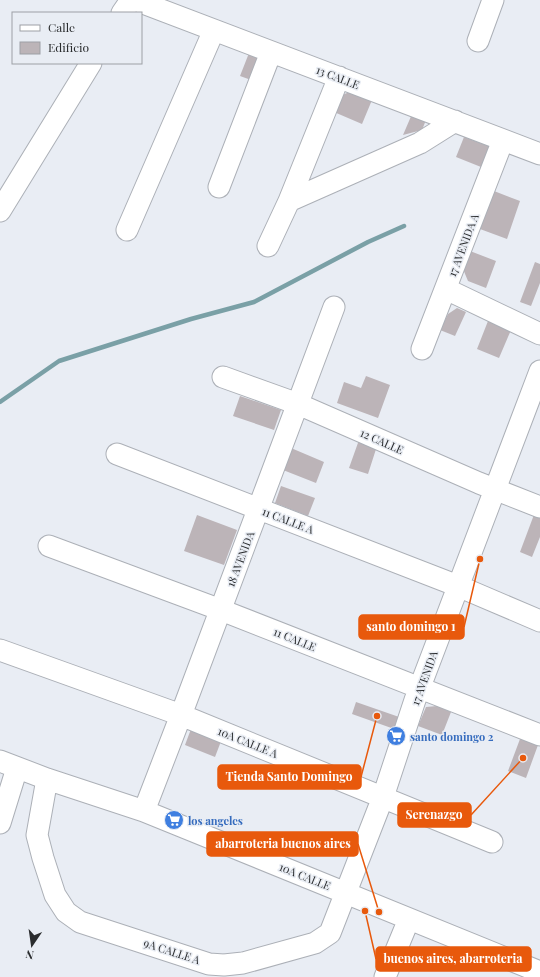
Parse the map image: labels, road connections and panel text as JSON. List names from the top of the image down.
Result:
{
  "streets": {
    "street": [
      "13 CALLE",
      "17 AVENIDA A",
      "12 CALLE",
      "11 CALLE A",
      "18 AVENIDA",
      "11 CALLE",
      "17 AVENIDA",
      "10A CALLE A",
      "10A CALLE",
      "9A CALLE A"
    ]
  },
  "crossings": [
    ["13 CALLE", "17 AVENIDA A"],
    ["12 CALLE", "18 AVENIDA"],
    ["12 CALLE", "17 AVENIDA"],
    ["11 CALLE A", "18 AVENIDA"],
    ["11 CALLE A", "17 AVENIDA"],
    ["18 AVENIDA", "11 CALLE"],
    ["18 AVENIDA", "10A CALLE A"],
    ["18 AVENIDA", "10A CALLE"],
    ["11 CALLE", "17 AVENIDA"],
    ["17 AVENIDA", "10A CALLE A"],
    ["17 AVENIDA", "10A CALLE"],
    ["17 AVENIDA", "9A CALLE A"],
    ["10A CALLE", "9A CALLE A"]
  ],
  "places": {
    "other": [
      "santo domingo 1",
      "Tienda Santo Domingo",
      "Serenazgo",
      "buenos aires, abarroteria",
      "abarroteria buenos aires"
    ],
    "supermarket": ["santo domingo 2", "los angeles"]
  },
  "legend": ["Calle", "Edificio"],
  "north": "bottom"
}
